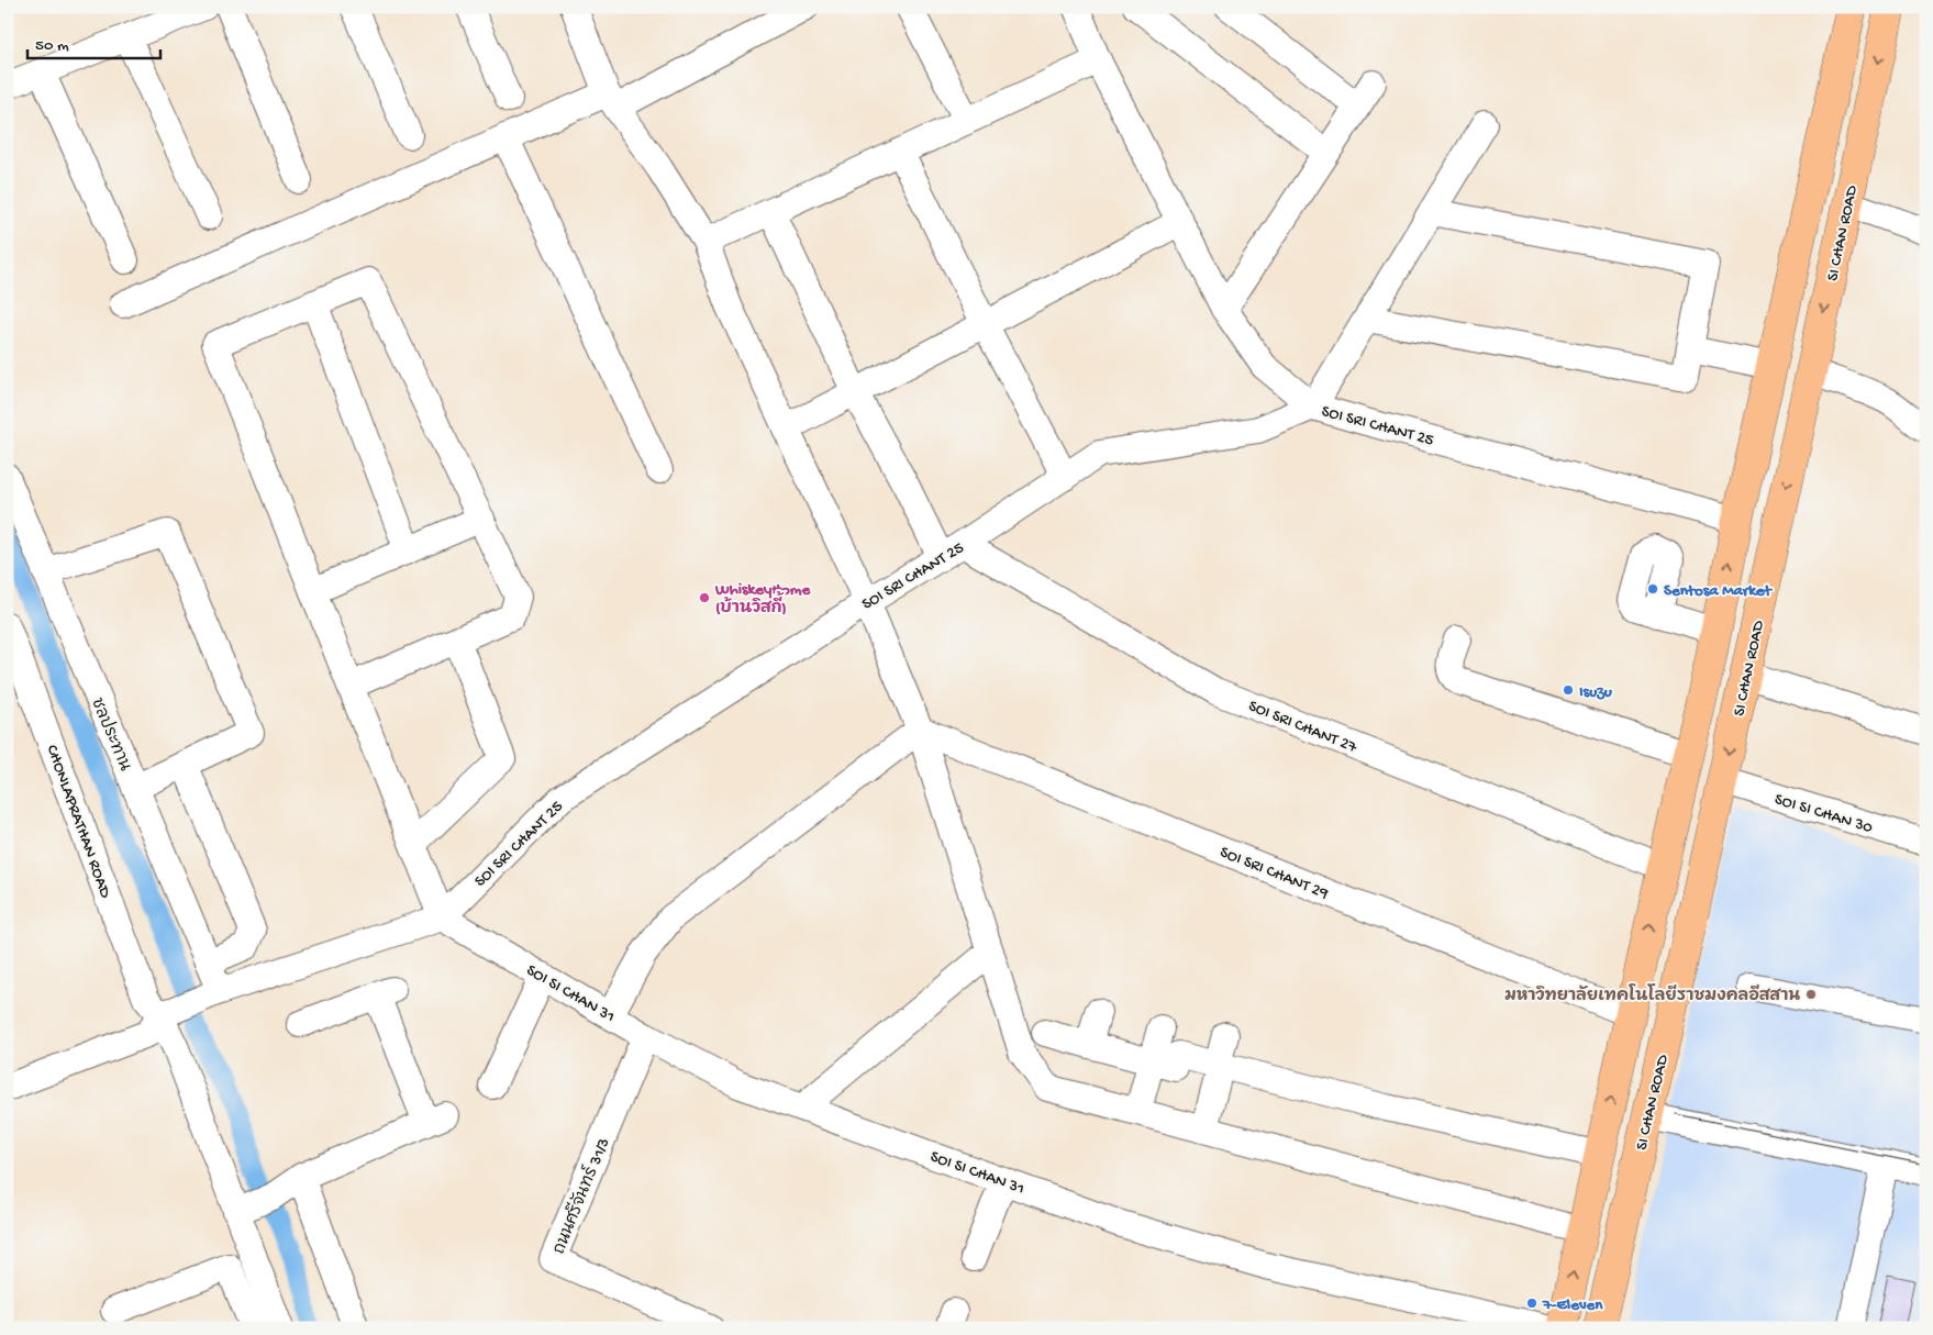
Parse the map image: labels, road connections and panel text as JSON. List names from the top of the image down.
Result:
{
  "streets": {
    "main road": ["SI CHAN ROAD"],
    "street": [
      "SOI SRI CHANT 25",
      "SOI SRI CHANT 27",
      "ชลประทาน",
      "SOI SI CHAN 30",
      "CHONLAPRATHAN ROAD",
      "SOI SRI CHANT 29",
      "SOI SI CHAN 31",
      "ถนนศรีจันทร์ 31/3"
    ]
  },
  "crossings": [
    ["SI CHAN ROAD", "SOI SI CHAN 30"],
    ["SOI SRI CHANT 25", "SOI SRI CHANT 27"],
    ["SOI SRI CHANT 25", "ชลประทาน"],
    ["SOI SRI CHANT 25", "CHONLAPRATHAN ROAD"],
    ["SOI SRI CHANT 25", "SOI SI CHAN 31"],
    ["ชลประทาน", "CHONLAPRATHAN ROAD"],
    ["SOI SI CHAN 31", "ถนนศรีจันทร์ 31/3"]
  ],
  "places": [
    "Sentosa Market",
    "WhiskeyHome (บ้านวิสกี้)",
    "Isuzu",
    "มหาวิทยาลัยเทคโนโลยีราชมงคลอีสสาน",
    "7-Eleven"
  ],
  "scale_bar": "50 m"
}
